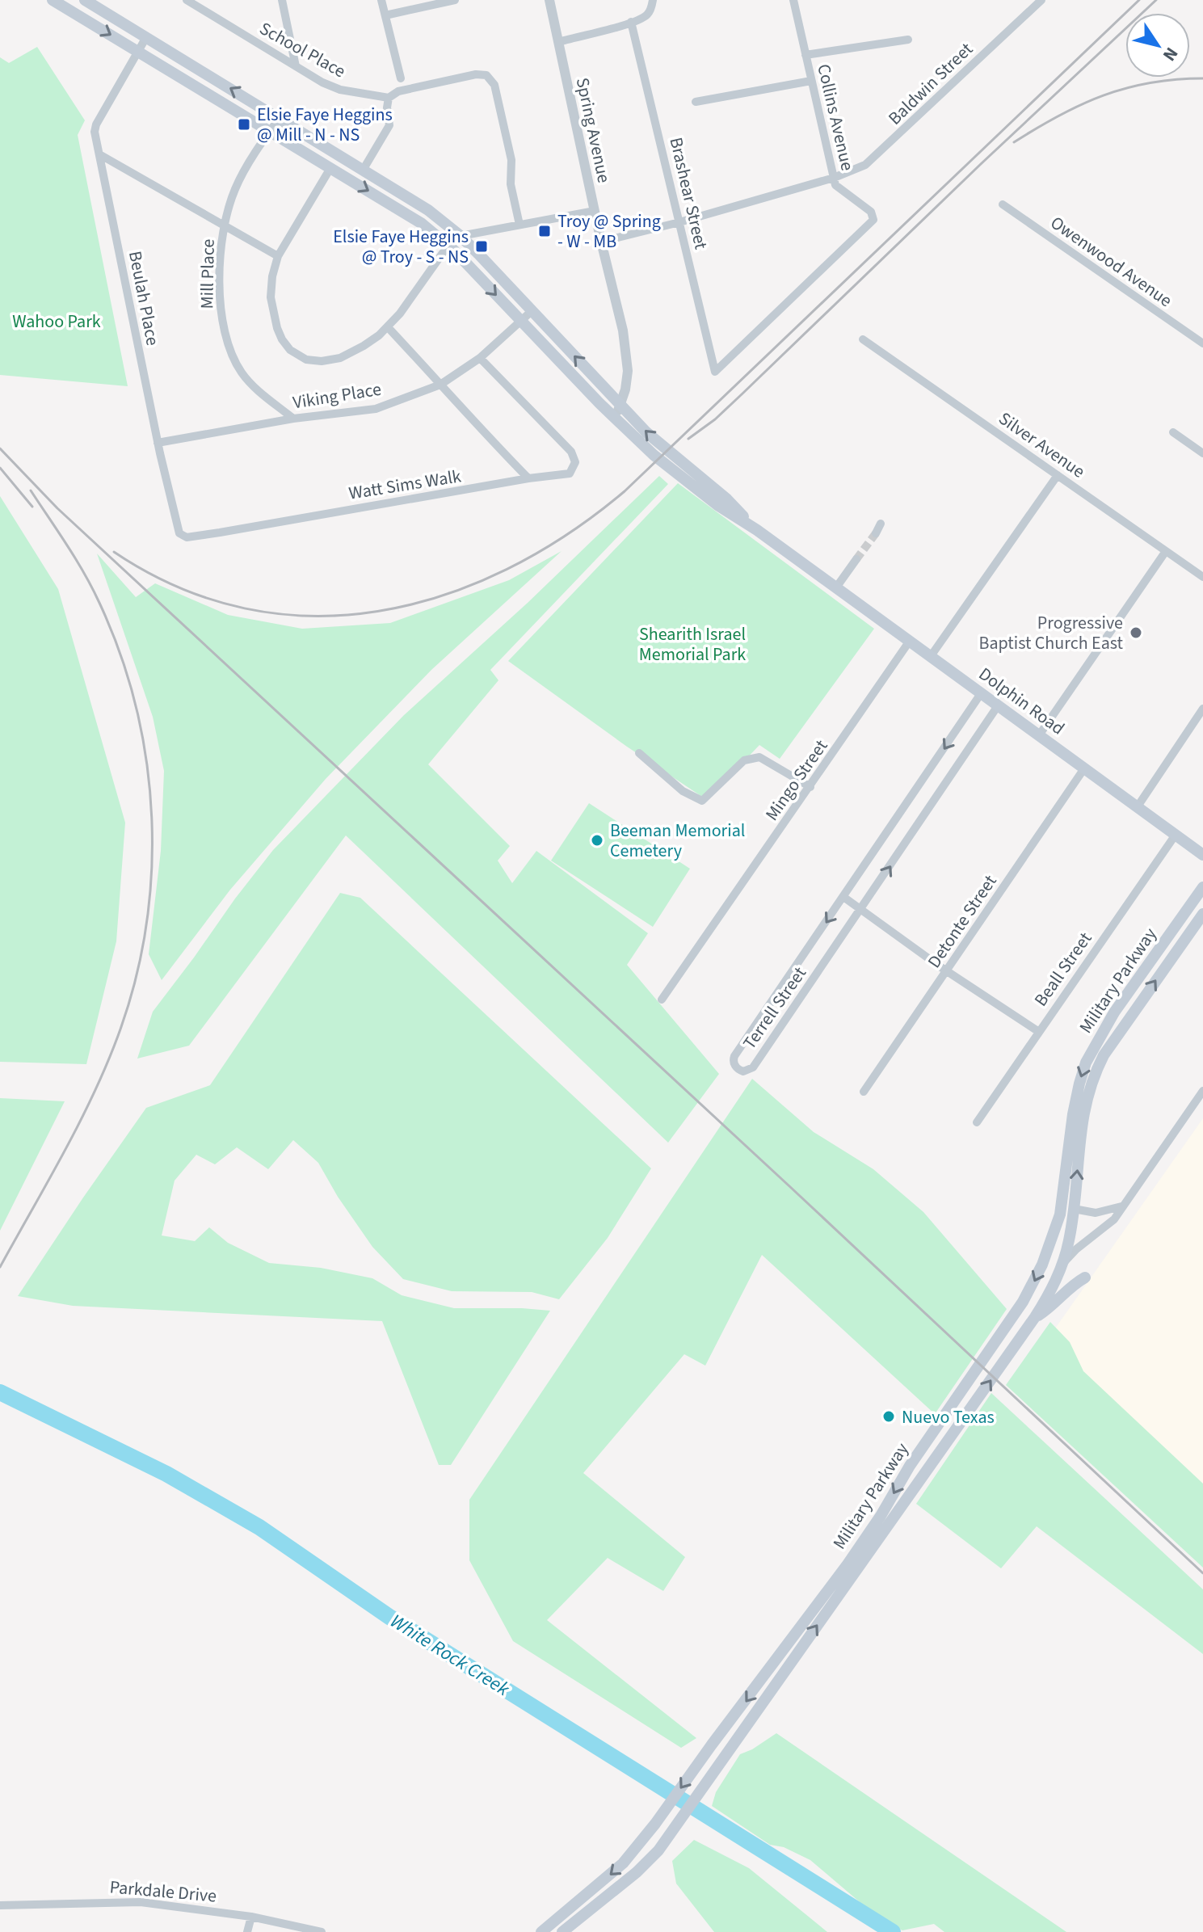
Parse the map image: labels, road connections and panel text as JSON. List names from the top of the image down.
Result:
{
  "streets": {
    "main road": ["Dolphin Road", "Military Parkway"],
    "street": [
      "School Place",
      "Baldwin Street",
      "Collins Avenue",
      "Spring Avenue",
      "Brashear Street",
      "Owenwood Avenue",
      "Mill Place",
      "Beulah Place",
      "Viking Place",
      "Silver Avenue",
      "Watt Sims Walk",
      "Mingo Street",
      "Detonte Street",
      "Beall Street",
      "Terrell Street",
      "Parkdale Drive"
    ]
  },
  "crossings": [
    ["Baldwin Street", "Collins Avenue"],
    ["Baldwin Street", "Spring Avenue"],
    ["Baldwin Street", "Brashear Street"],
    ["Collins Avenue", "Brashear Street"],
    ["Spring Avenue", "Dolphin Road"],
    ["Mill Place", "Viking Place"],
    ["Mill Place", "Dolphin Road"],
    ["Beulah Place", "Viking Place"],
    ["Beulah Place", "Watt Sims Walk"],
    ["Beulah Place", "Dolphin Road"],
    ["Viking Place", "Watt Sims Walk"],
    ["Viking Place", "Dolphin Road"],
    ["Dolphin Road", "Mingo Street"],
    ["Dolphin Road", "Detonte Street"],
    ["Dolphin Road", "Beall Street"],
    ["Dolphin Road", "Terrell Street"]
  ],
  "water": ["White Rock Creek"],
  "parks": ["Wahoo Park", "Shearith Israel Memorial Park"],
  "places": {
    "transit": ["Elsie Faye Heggins @ Mill - N - NS", "Troy @ Spring - W - MB", "Elsie Faye Heggins @ Troy - S - NS"],
    "other": ["Progressive Baptist Church East", "Beeman Memorial Cemetery", "Nuevo Texas"]
  },
  "north": "bottom right"
}
